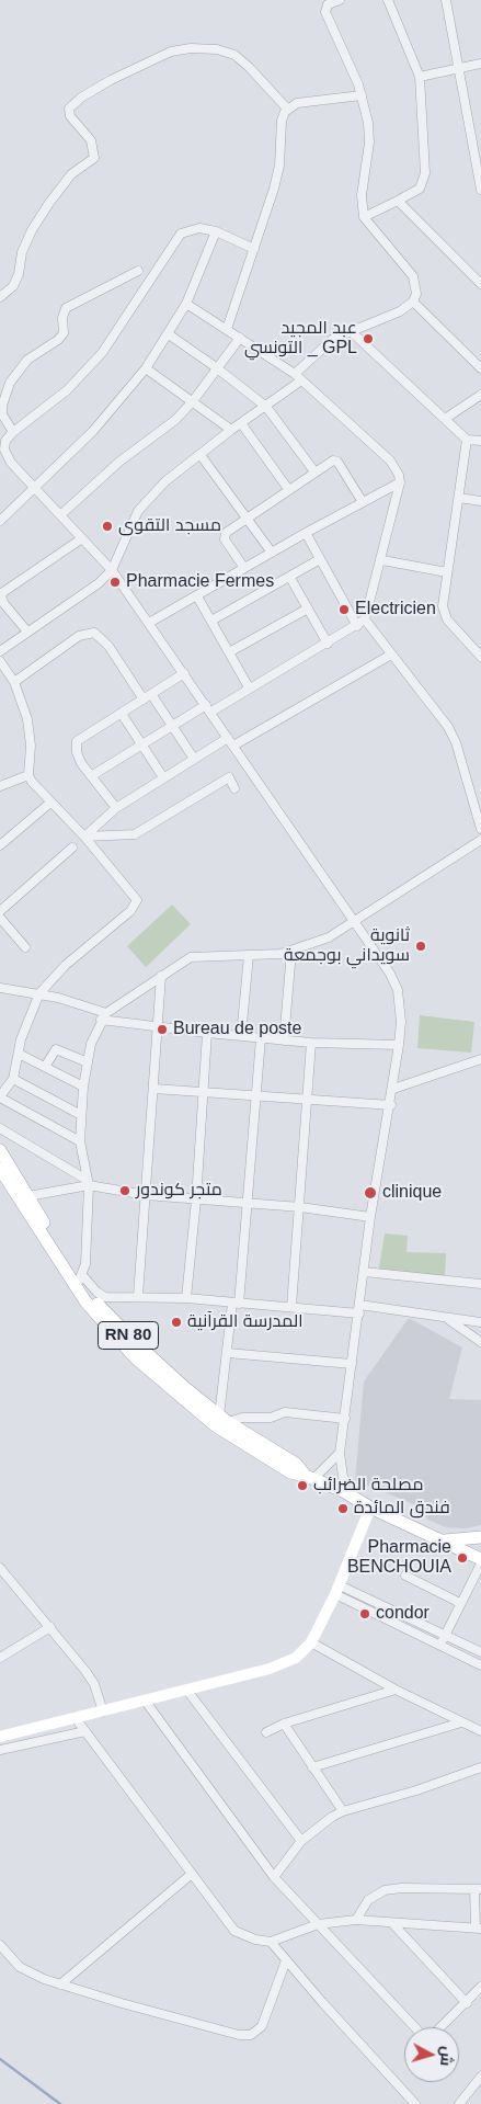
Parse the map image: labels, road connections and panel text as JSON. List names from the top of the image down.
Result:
{
  "streets": {
    "main road": ["RN 80"]
  },
  "places": [
    "عبد المجيد التونسي _ GPL",
    "مسجد التقوى",
    "Pharmacie Fermes",
    "Electricien",
    "ثانوية سويداني بوجمعة",
    "Bureau de poste",
    "متجر كوندور",
    "clinique",
    "المدرسة القرآنية",
    "مصلحة الضرائب",
    "فندق المائدة",
    "Pharmacie BENCHOUIA",
    "condor"
  ],
  "north": "right"
}
